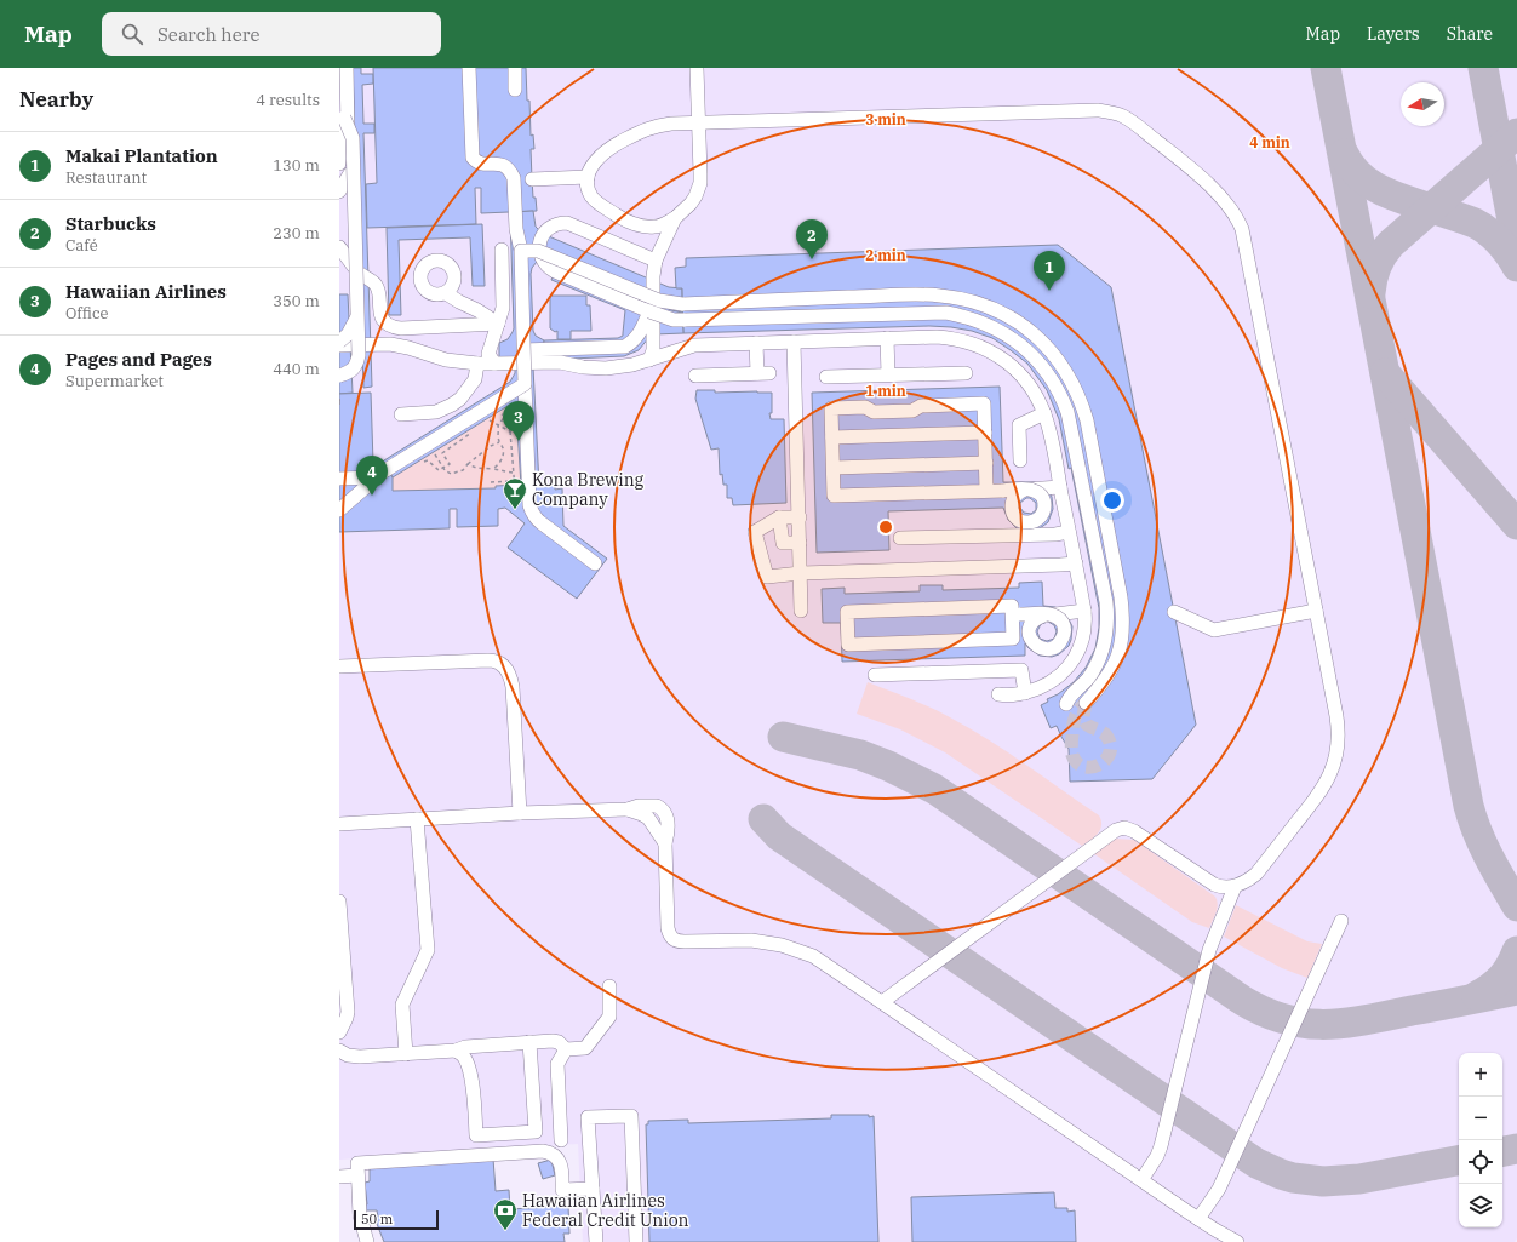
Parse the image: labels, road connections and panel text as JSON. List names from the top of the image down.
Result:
{
  "places": {
    "bar": ["Kona Brewing Company"],
    "bank": ["Hawaiian Airlines Federal Credit Union"]
  },
  "scale_bar": "50 m",
  "north": "left",
  "page": {
    "header": "Map",
    "search": "Search here",
    "nav": ["Map", "Layers", "Share"],
    "heading": ["Nearby", "4 results"],
    "list": [
      {
        "mark": "1",
        "name": "Makai Plantation",
        "note": "Restaurant",
        "value": "130 m"
      },
      {
        "mark": "2",
        "name": "Starbucks",
        "note": "Café",
        "value": "230 m"
      },
      {
        "mark": "3",
        "name": "Hawaiian Airlines",
        "note": "Office",
        "value": "350 m"
      },
      {
        "mark": "4",
        "name": "Pages and Pages",
        "note": "Supermarket",
        "value": "440 m"
      }
    ],
    "pins": [
      "2",
      "1",
      "3",
      "4"
    ],
    "map_buttons": ["+", "−"],
    "scale": "50 m"
  },
  "rings": [
    "3 min",
    "4 min",
    "2 min",
    "1 min"
  ]
}
